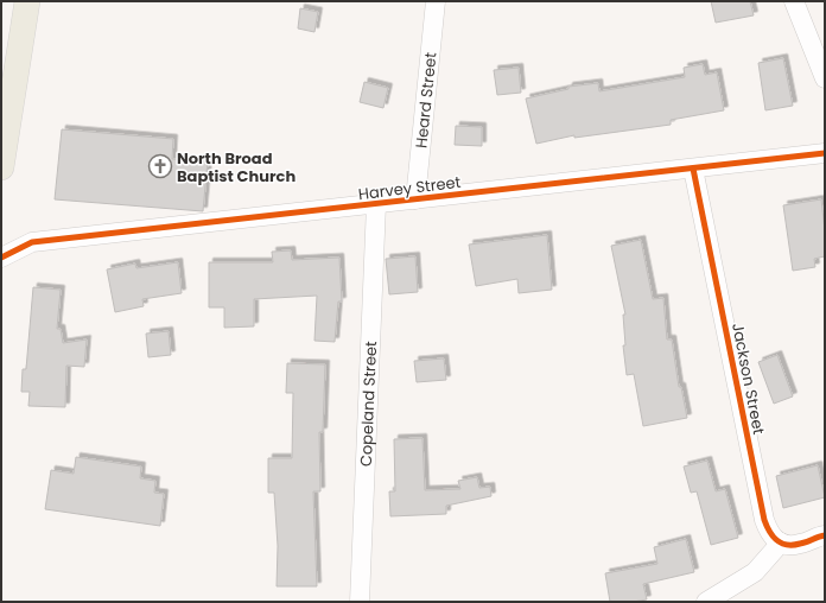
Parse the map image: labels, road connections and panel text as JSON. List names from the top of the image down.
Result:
{
  "streets": {
    "street": [
      "Heard Street",
      "Harvey Street",
      "Jackson Street",
      "Copeland Street"
    ]
  },
  "crossings": [
    ["Heard Street", "Harvey Street"],
    ["Harvey Street", "Jackson Street"],
    ["Harvey Street", "Copeland Street"]
  ],
  "places": {
    "church": ["North Broad Baptist Church"]
  }
}
